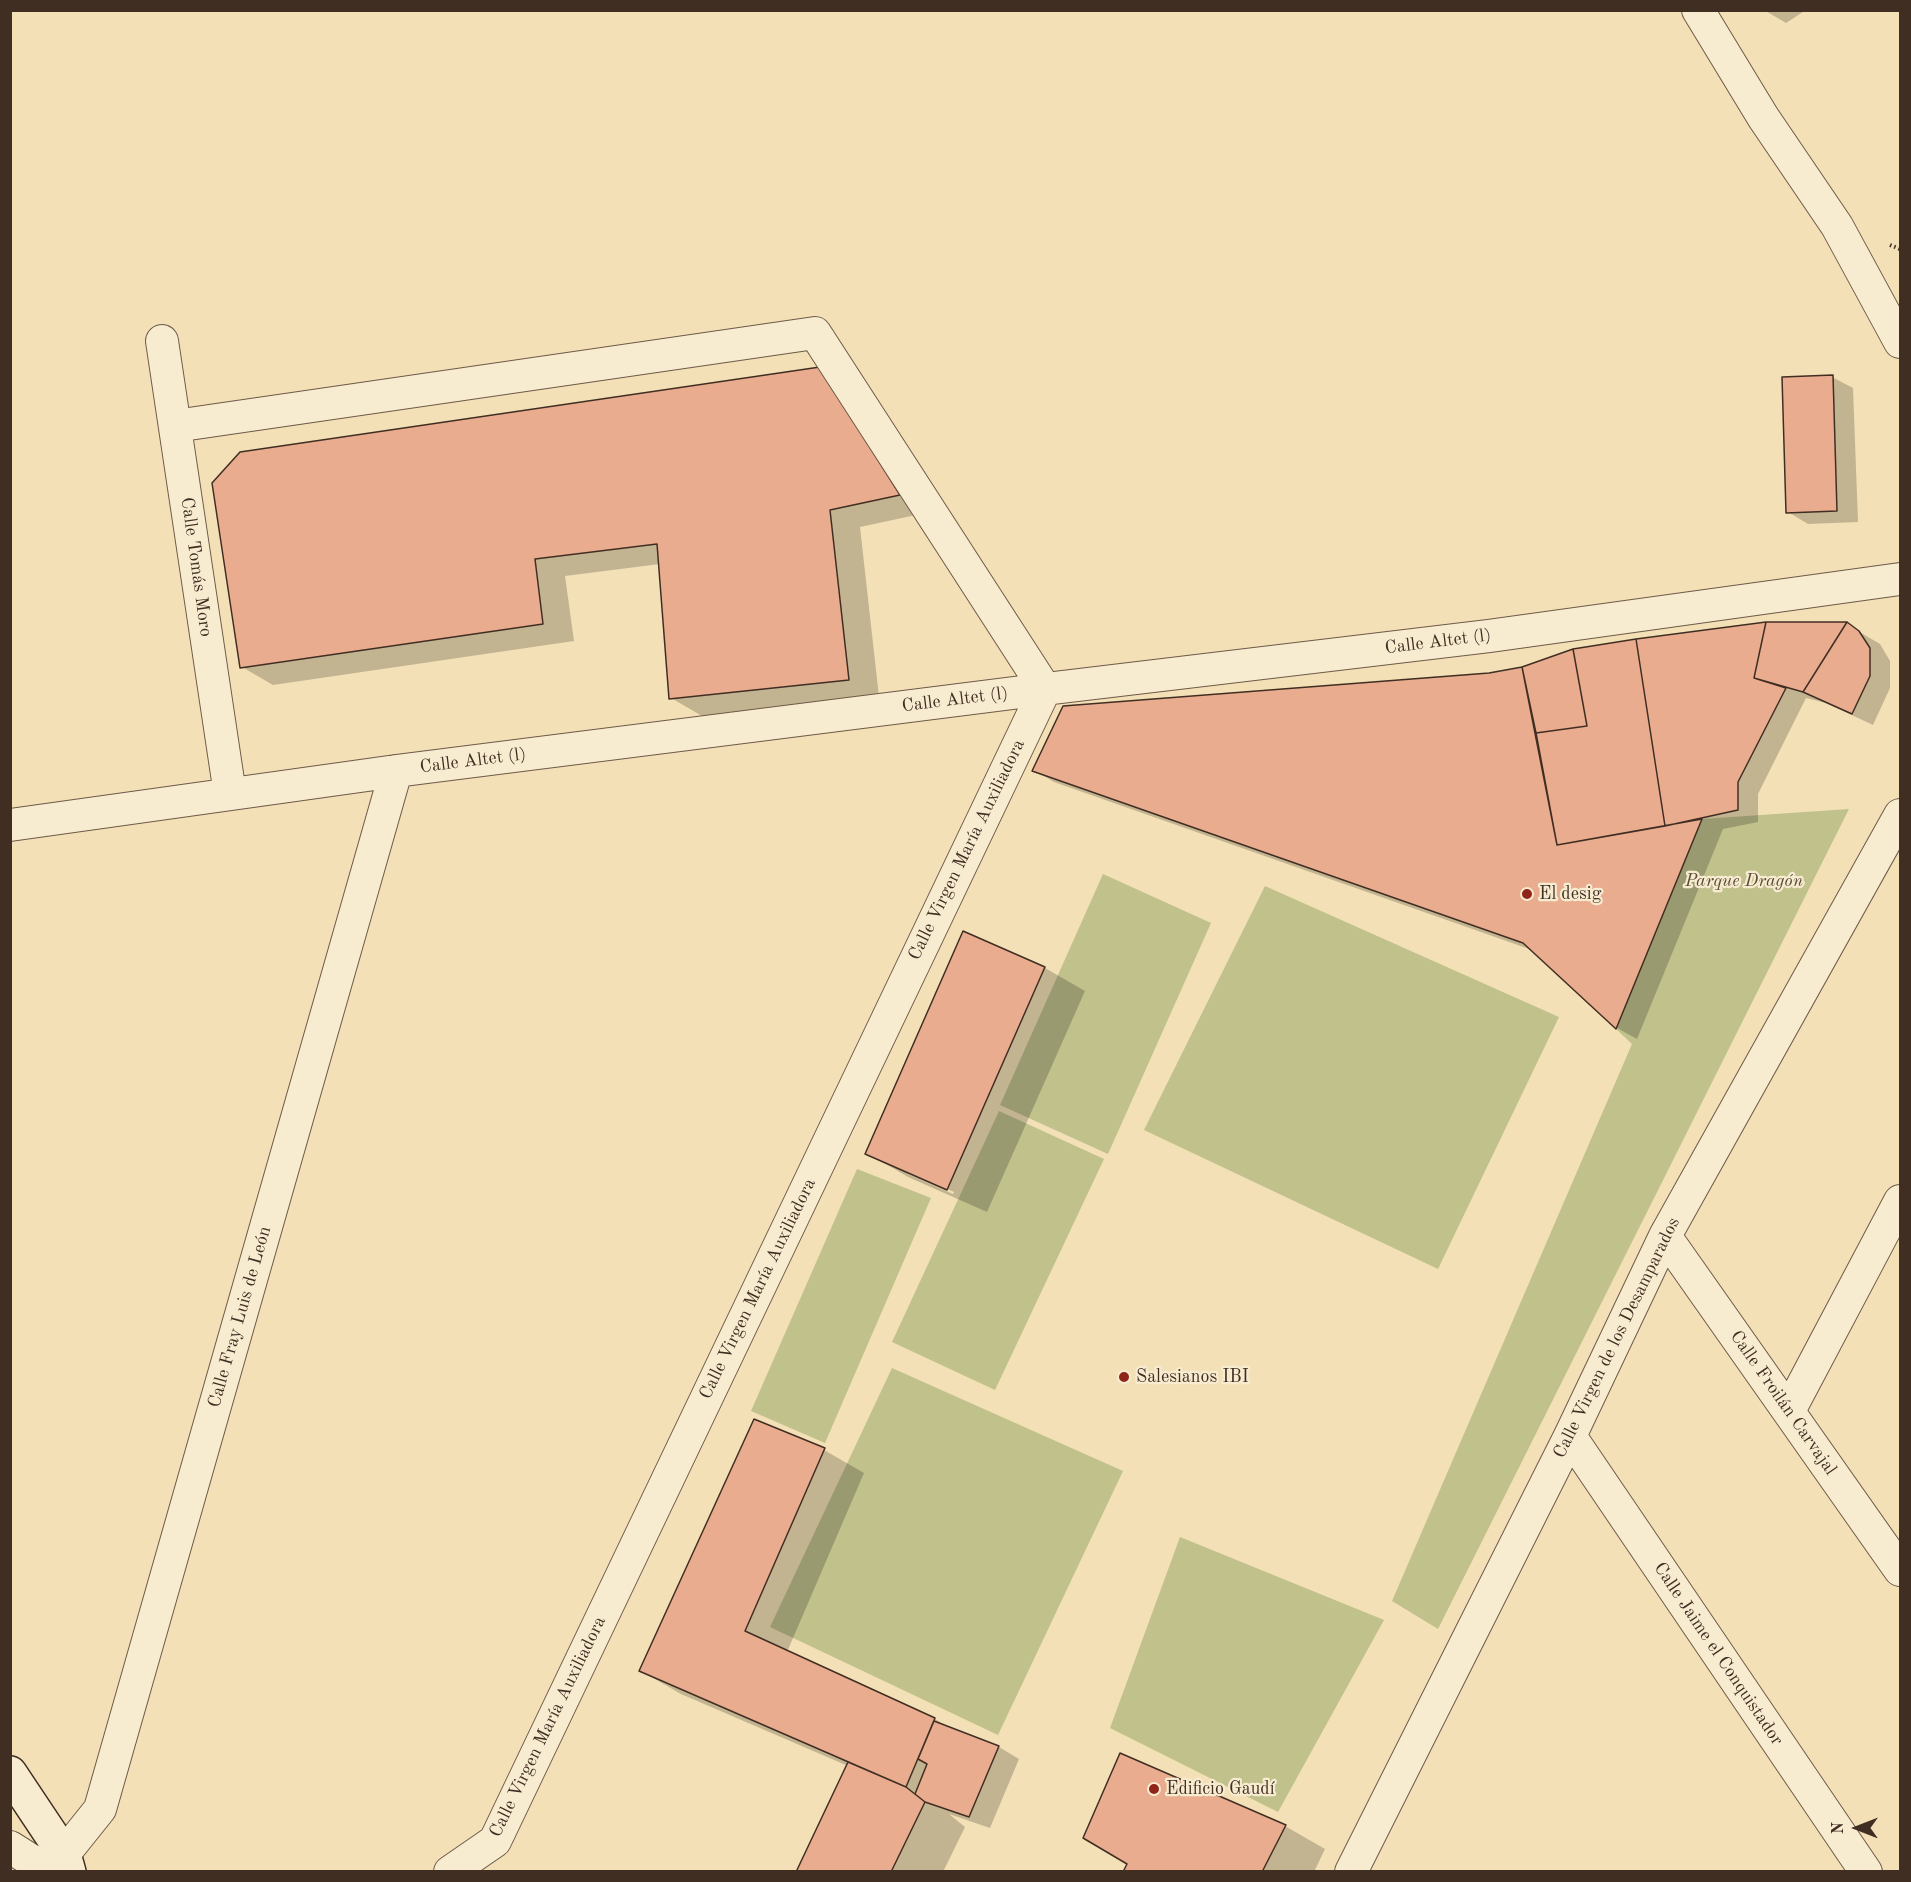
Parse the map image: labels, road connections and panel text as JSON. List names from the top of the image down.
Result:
{
  "streets": {
    "street": [
      "Calle Tomás Moro",
      "Calle Altet (l)",
      "Calle Virgen María Auxiliadora",
      "Calle Fray Luis de León",
      "Calle Virgen de los Desamparados",
      "Calle Froilán Carvajal",
      "Calle Jaime el Conquistador"
    ]
  },
  "crossings": [
    ["Calle Tomás Moro", "Calle Altet (l)"],
    ["Calle Altet (l)", "Calle Virgen María Auxiliadora"],
    ["Calle Altet (l)", "Calle Fray Luis de León"],
    ["Calle Virgen de los Desamparados", "Calle Froilán Carvajal"],
    ["Calle Virgen de los Desamparados", "Calle Jaime el Conquistador"]
  ],
  "parks": ["Parque Dragón"],
  "places": ["El desig", "Salesianos IBI", "Edificio Gaudí"],
  "north": "left"
}
